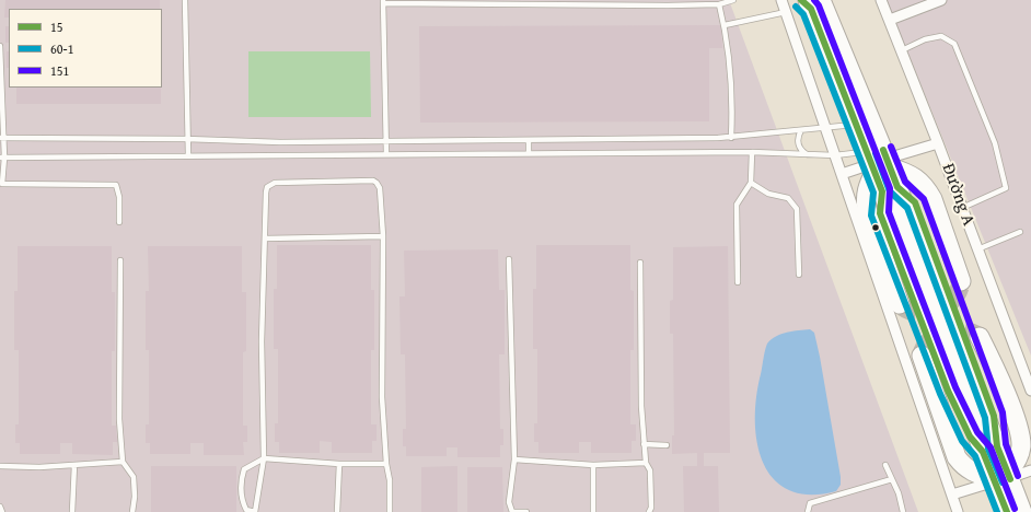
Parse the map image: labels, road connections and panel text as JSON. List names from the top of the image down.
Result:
{
  "streets": {
    "street": ["Đường A"]
  },
  "lines": ["transit line 15", "transit line 151", "transit line 60-1"],
  "legend": ["15", "60-1", "151"]
}
